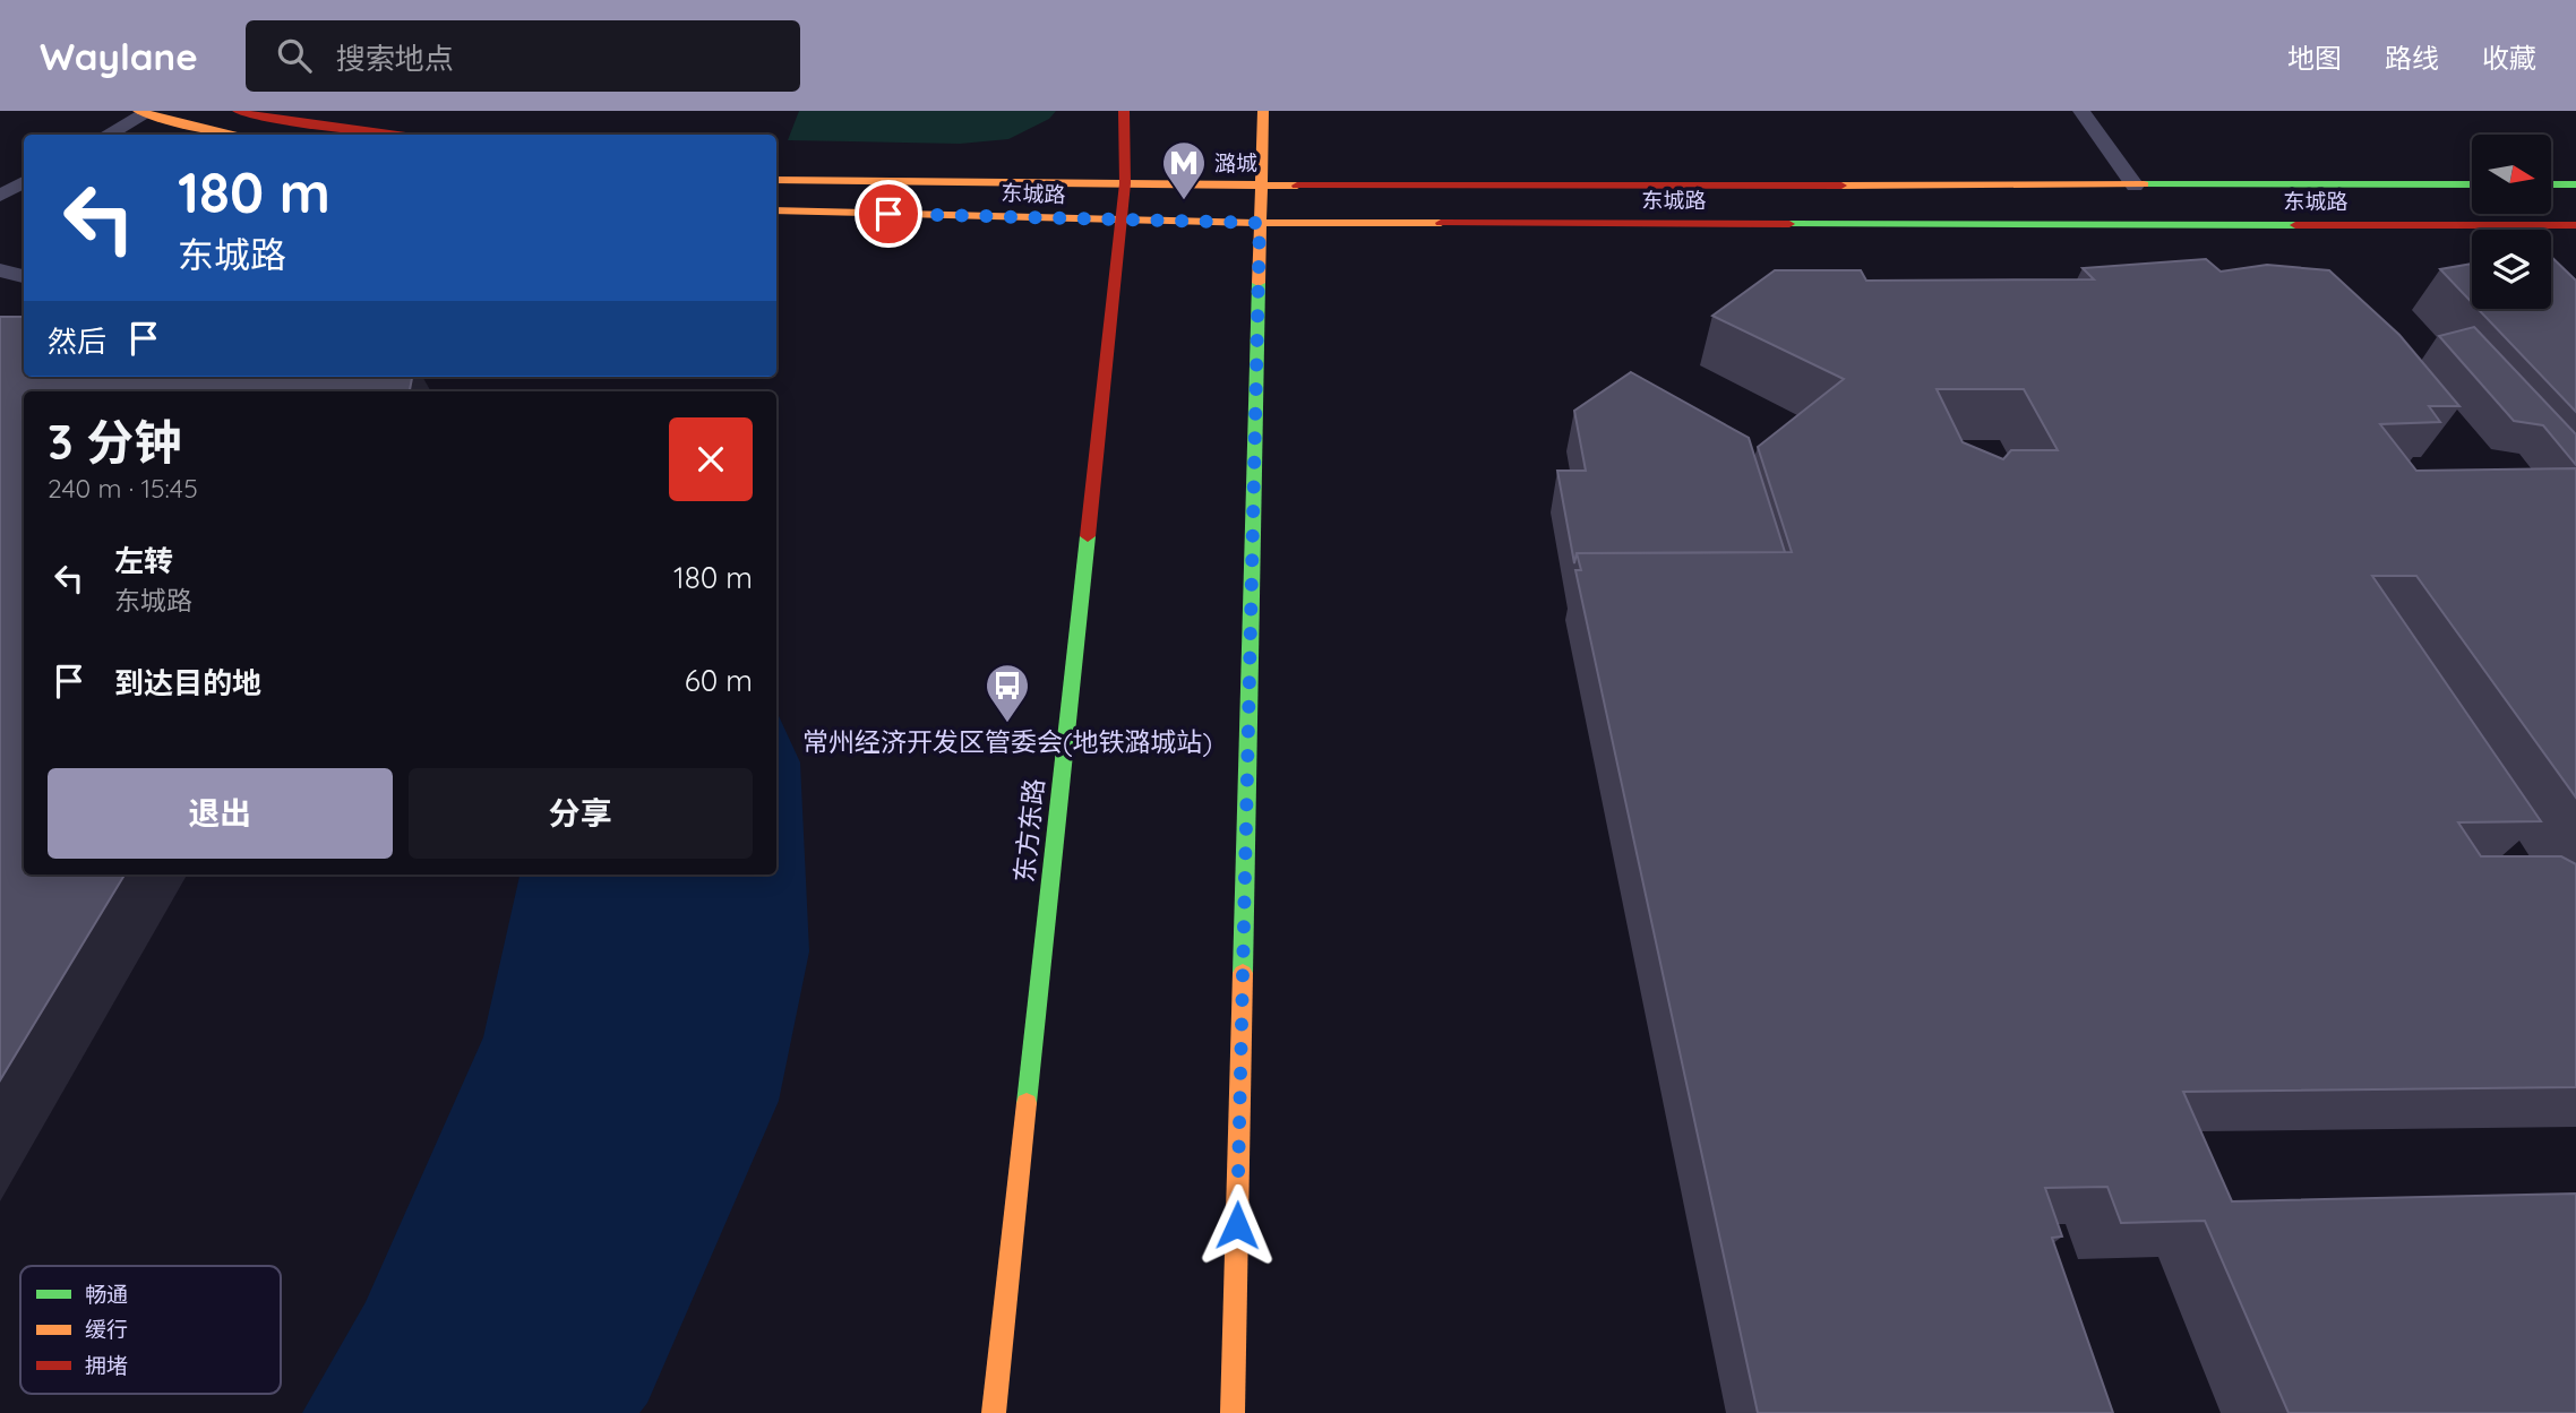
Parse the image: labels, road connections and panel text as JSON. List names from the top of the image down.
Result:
{
  "streets": {
    "main road": ["东城路", "东方东路"]
  },
  "crossings": [
    ["东城路", "东方东路"]
  ],
  "places": {
    "metro station": ["潞城"],
    "bus stop": ["常州经济开发区管委会(地铁潞城站)"]
  },
  "legend": ["畅通", "缓行", "拥堵"],
  "north": "right",
  "page": {
    "header": "Waylane",
    "search": "搜索地点",
    "nav": ["地图", "路线", "收藏"],
    "turn": ["180 m", "东城路"],
    "then": "然后",
    "heading": ["3 分钟", "240 m · 15:45"],
    "list": [
      {
        "name": "左转",
        "note": "东城路",
        "value": "180 m"
      },
      {
        "name": "到达目的地",
        "value": "60 m"
      }
    ],
    "buttons": ["退出", "分享"]
  }
}
